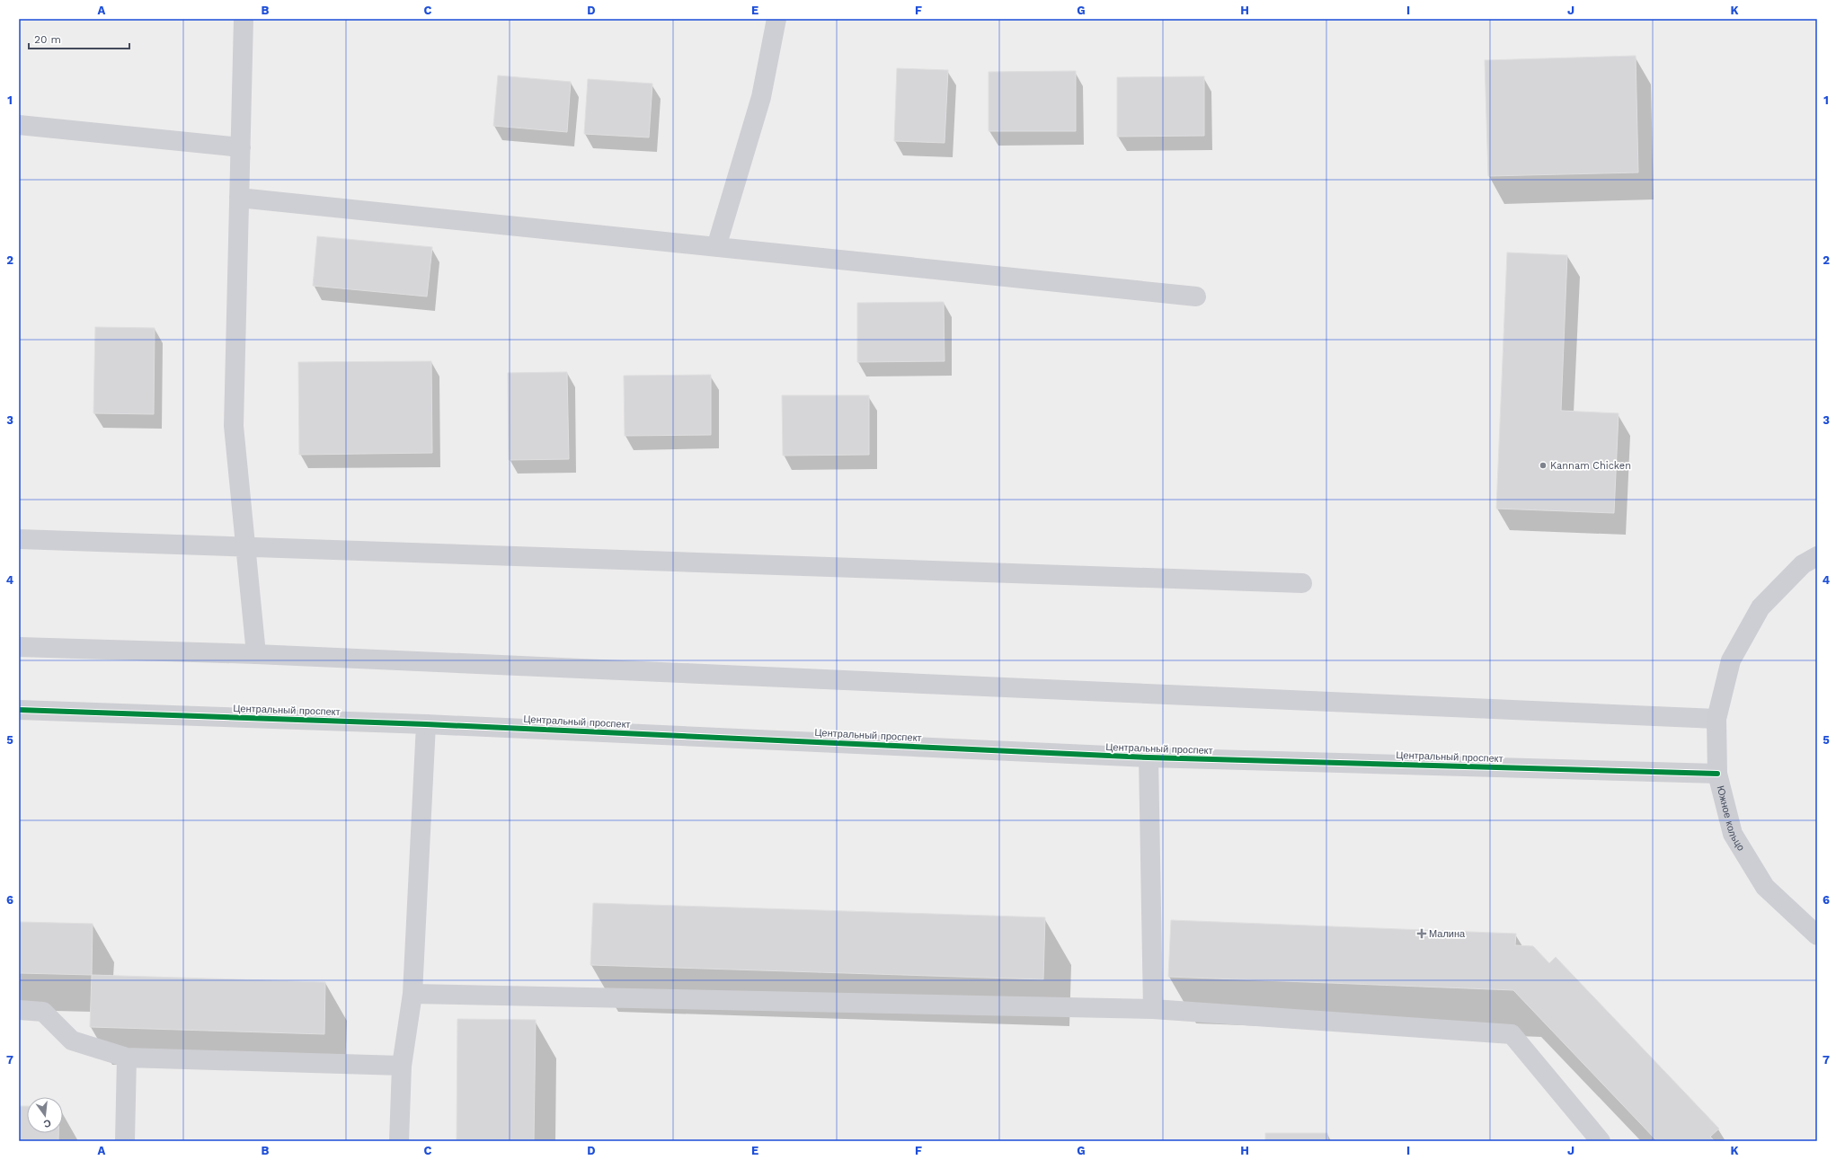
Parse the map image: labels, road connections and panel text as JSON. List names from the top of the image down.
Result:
{
  "streets": {
    "main road": ["Южное кольцо"],
    "street": ["Центральный проспект"]
  },
  "crossings": [
    ["Центральный проспект", "Южное кольцо"]
  ],
  "places": {
    "other": ["Kannam Chicken"],
    "health": ["Малина"]
  },
  "scale_bar": "20 m",
  "north": "bottom",
  "grid": {
    "columns": [
      "A",
      "B",
      "C",
      "D",
      "E",
      "F",
      "G",
      "H",
      "I",
      "J",
      "K"
    ],
    "rows": [
      "1",
      "2",
      "3",
      "4",
      "5",
      "6",
      "7"
    ]
  }
}
